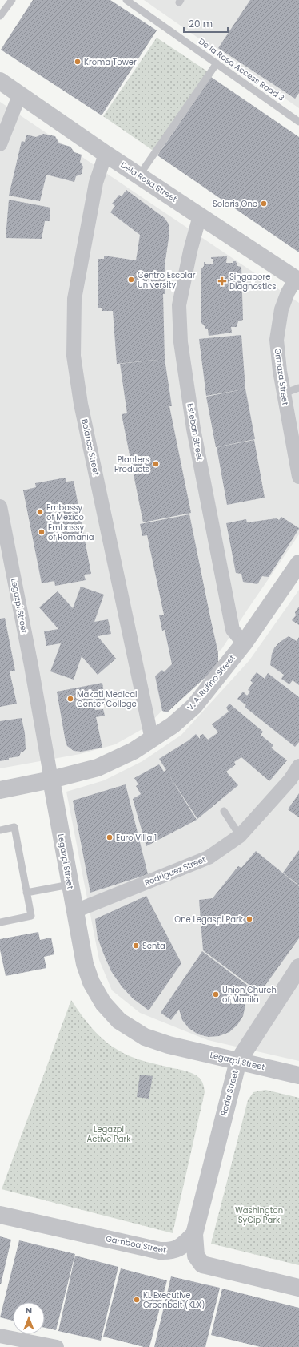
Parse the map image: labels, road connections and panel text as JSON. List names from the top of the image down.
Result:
{
  "streets": {
    "street": [
      "Dela Rosa Street",
      "Ormaza Street",
      "Esteban Street",
      "Bolanos Street",
      "Legazpi Street",
      "V. A. Rufino Street",
      "Rodriguez Street",
      "Rada Street",
      "Gamboa Street"
    ],
    "lane": ["De la Rosa Access Road 3"]
  },
  "crossings": [
    ["Dela Rosa Street", "Ormaza Street"],
    ["Dela Rosa Street", "Esteban Street"],
    ["Dela Rosa Street", "Bolanos Street"],
    ["Esteban Street", "V. A. Rufino Street"],
    ["Bolanos Street", "V. A. Rufino Street"],
    ["Legazpi Street", "V. A. Rufino Street"],
    ["Legazpi Street", "Rodriguez Street"],
    ["Legazpi Street", "Rada Street"],
    ["Rada Street", "Gamboa Street"]
  ],
  "parks": ["Legazpi Active Park", "Washington SyCip Park"],
  "places": {
    "other": [
      "Kroma Tower",
      "Solaris One",
      "Centro Escolar University",
      "Planters Products",
      "Embassy of Mexico",
      "Embassy of Romania",
      "Makati Medical Center College",
      "Euro Villa 1",
      "One Legaspi Park",
      "Senta",
      "Union Church of Manila",
      "KL Executive Greenbelt (KLX)"
    ],
    "health": ["Singapore Diagnostics"]
  },
  "scale_bar": "20 m",
  "north": "top"
}
